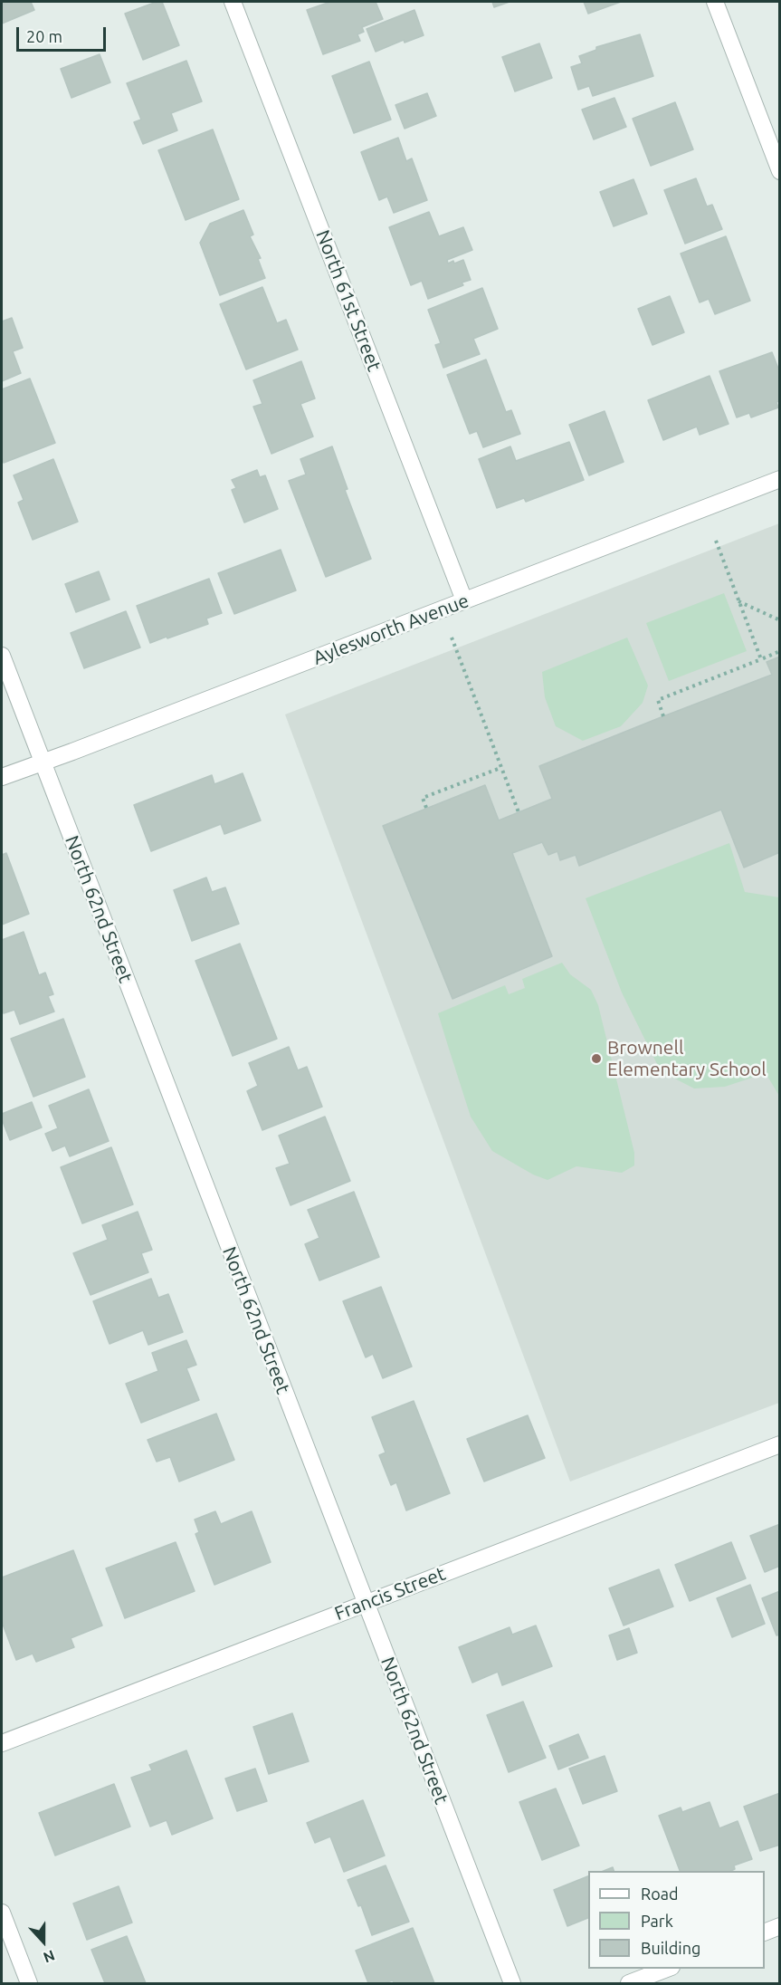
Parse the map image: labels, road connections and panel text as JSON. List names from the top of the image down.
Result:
{
  "streets": {
    "street": [
      "North 61st Street",
      "Aylesworth Avenue",
      "North 62nd Street",
      "Francis Street"
    ]
  },
  "crossings": [
    ["North 61st Street", "Aylesworth Avenue"],
    ["Aylesworth Avenue", "North 62nd Street"],
    ["North 62nd Street", "Francis Street"]
  ],
  "places": ["Brownell Elementary School"],
  "legend": ["Road", "Park", "Building"],
  "scale_bar": "20 m",
  "north": "bottom"
}
